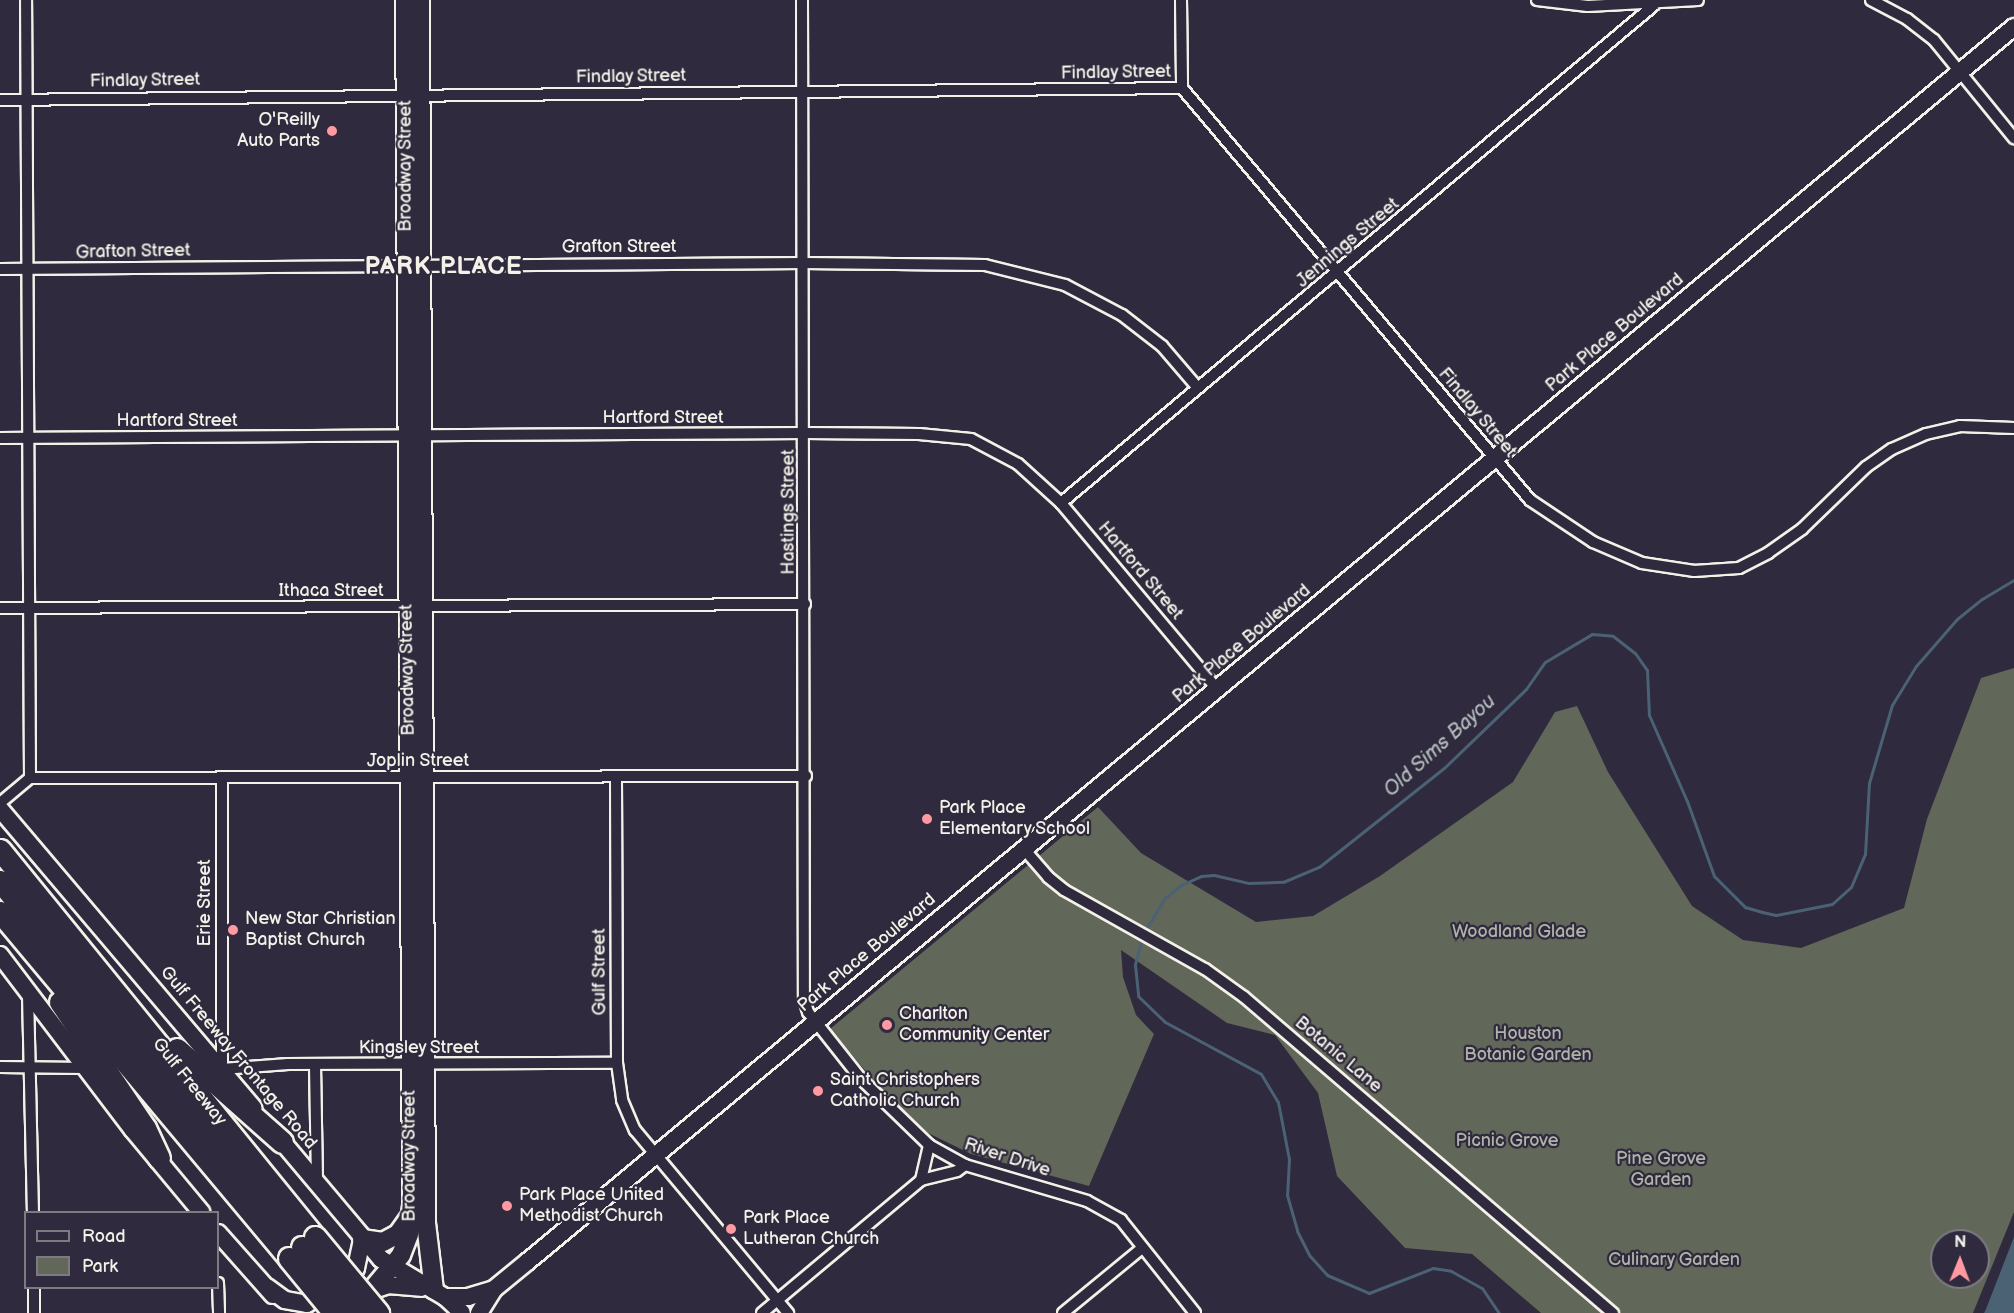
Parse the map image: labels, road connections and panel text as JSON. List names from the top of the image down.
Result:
{
  "streets": {
    "highway": ["Gulf Freeway"],
    "main road": ["Broadway Street"],
    "street": [
      "Findlay Street",
      "Jennings Street",
      "Grafton Street",
      "Park Place Boulevard",
      "Hartford Street",
      "Hastings Street",
      "Ithaca Street",
      "Joplin Street",
      "Erie Street",
      "Gulf Street",
      "Kingsley Street",
      "Botanic Lane",
      "Gulf Freeway Frontage Road",
      "River Drive"
    ]
  },
  "crossings": [
    ["Findlay Street", "Broadway Street"],
    ["Findlay Street", "Jennings Street"],
    ["Findlay Street", "Park Place Boulevard"],
    ["Findlay Street", "Hastings Street"],
    ["Broadway Street", "Grafton Street"],
    ["Broadway Street", "Park Place Boulevard"],
    ["Broadway Street", "Hartford Street"],
    ["Broadway Street", "Ithaca Street"],
    ["Broadway Street", "Joplin Street"],
    ["Broadway Street", "Kingsley Street"],
    ["Broadway Street", "Gulf Freeway Frontage Road"],
    ["Jennings Street", "Grafton Street"],
    ["Jennings Street", "Hartford Street"],
    ["Grafton Street", "Hastings Street"],
    ["Park Place Boulevard", "Hartford Street"],
    ["Park Place Boulevard", "Hastings Street"],
    ["Park Place Boulevard", "Gulf Street"],
    ["Park Place Boulevard", "Botanic Lane"],
    ["Park Place Boulevard", "Gulf Freeway Frontage Road"],
    ["Park Place Boulevard", "River Drive"],
    ["Hartford Street", "Hastings Street"],
    ["Hastings Street", "Ithaca Street"],
    ["Hastings Street", "Joplin Street"],
    ["Hastings Street", "River Drive"],
    ["Joplin Street", "Erie Street"],
    ["Joplin Street", "Gulf Street"],
    ["Erie Street", "Kingsley Street"],
    ["Erie Street", "Gulf Freeway Frontage Road"],
    ["Gulf Street", "Kingsley Street"],
    ["Kingsley Street", "Gulf Freeway Frontage Road"]
  ],
  "districts": ["PARK PLACE"],
  "water": ["Old Sims Bayou"],
  "parks": [
    "Woodland Glade",
    "Houston Botanic Garden",
    "Picnic Grove",
    "Pine Grove Garden",
    "Culinary Garden"
  ],
  "places": [
    "O'Reilly Auto Parts",
    "Park Place Elementary School",
    "New Star Christian Baptist Church",
    "Charlton Community Center",
    "Saint Christophers Catholic Church",
    "Park Place United Methodist Church",
    "Park Place Lutheran Church"
  ],
  "legend": ["Road", "Park"],
  "north": "top"
}
